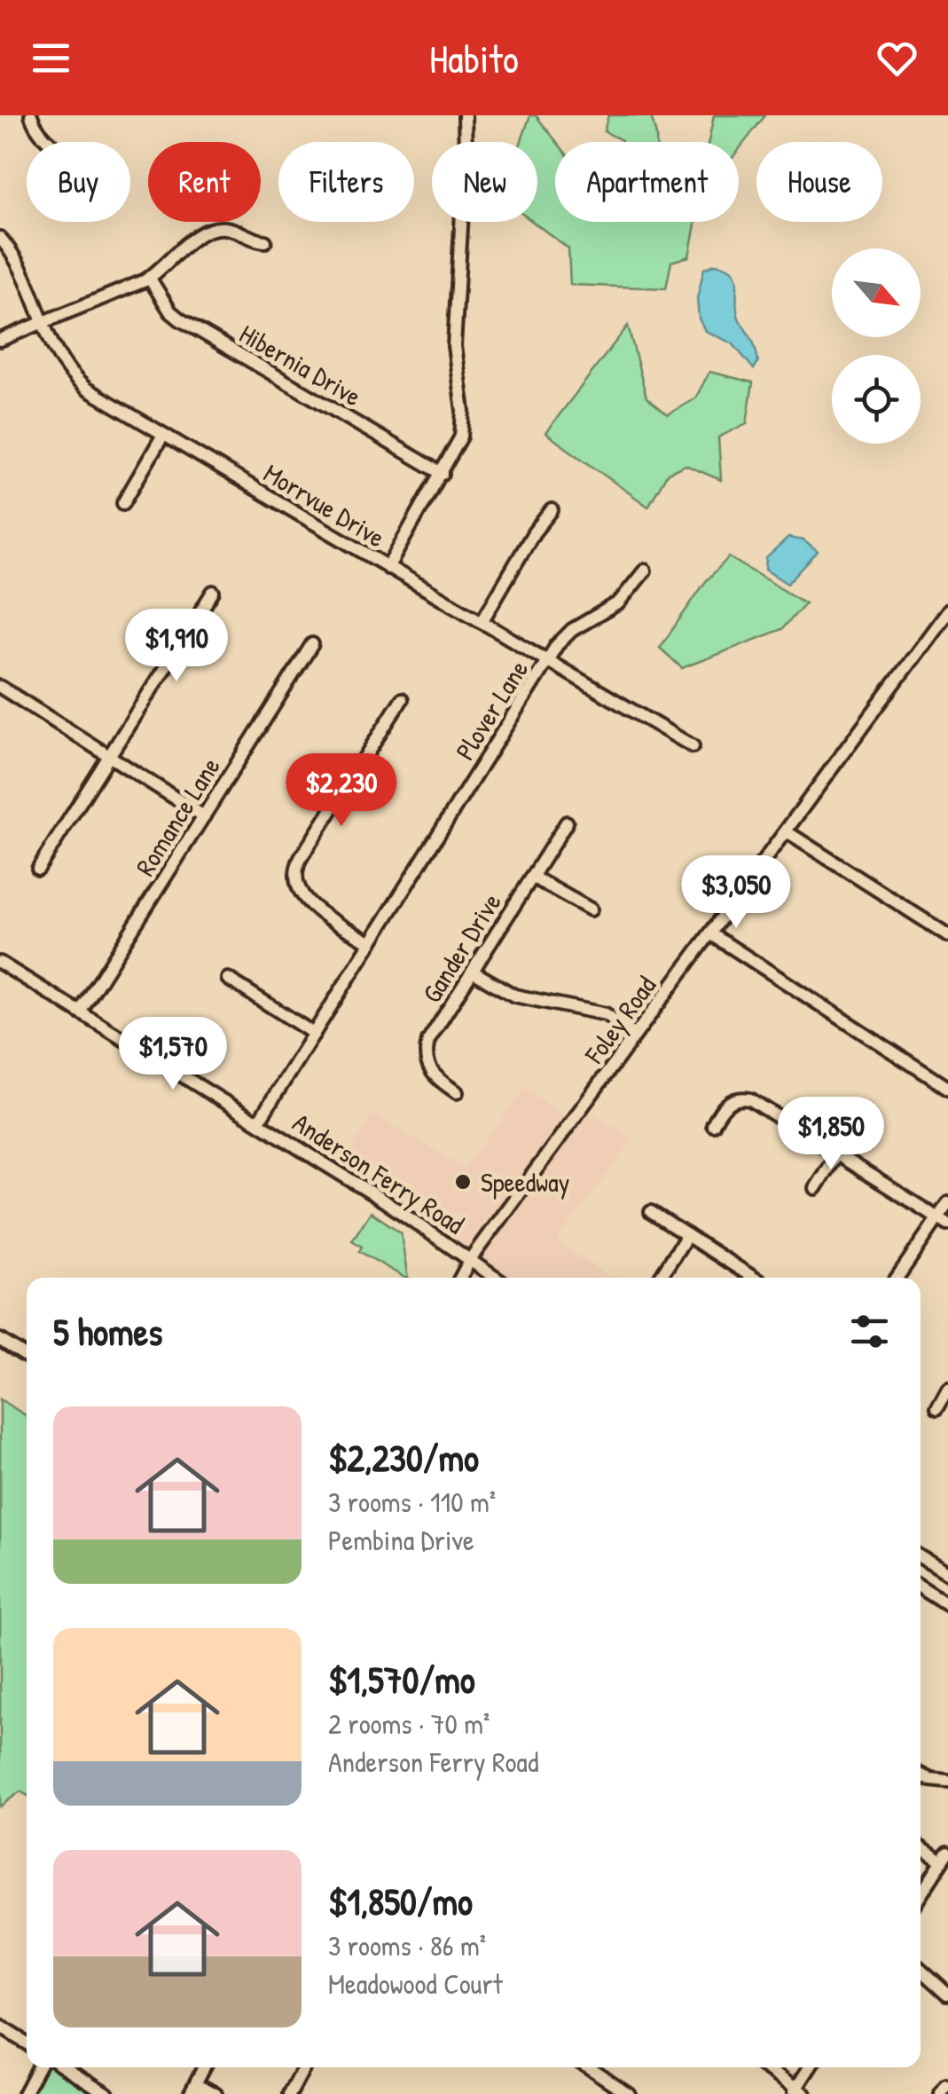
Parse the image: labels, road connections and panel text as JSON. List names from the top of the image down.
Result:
{
  "streets": {
    "street": [
      "Hibernia Drive",
      "Morrvue Drive",
      "Plover Lane",
      "Romance Lane",
      "Gander Drive",
      "Foley Road",
      "Anderson Ferry Road"
    ]
  },
  "crossings": [
    ["Morrvue Drive", "Plover Lane"],
    ["Plover Lane", "Anderson Ferry Road"],
    ["Romance Lane", "Anderson Ferry Road"],
    ["Foley Road", "Anderson Ferry Road"]
  ],
  "places": ["Speedway"],
  "north": "bottom right",
  "page": {
    "header": "Habito",
    "chip": [
      "Buy",
      "Rent",
      "Filters",
      "New",
      "Apartment",
      "House"
    ],
    "price": [
      "$1,910",
      "$2,230",
      "$3,050",
      "$1,570",
      "$1,850"
    ],
    "heading": "5 homes",
    "list": [
      {
        "name": "$2,230/mo",
        "note": "3 rooms · 110 m² · Pembina Drive"
      },
      {
        "name": "$1,570/mo",
        "note": "2 rooms · 70 m² · Anderson Ferry Road"
      },
      {
        "name": "$1,850/mo",
        "note": "3 rooms · 86 m² · Meadowood Court"
      }
    ]
  }
}
